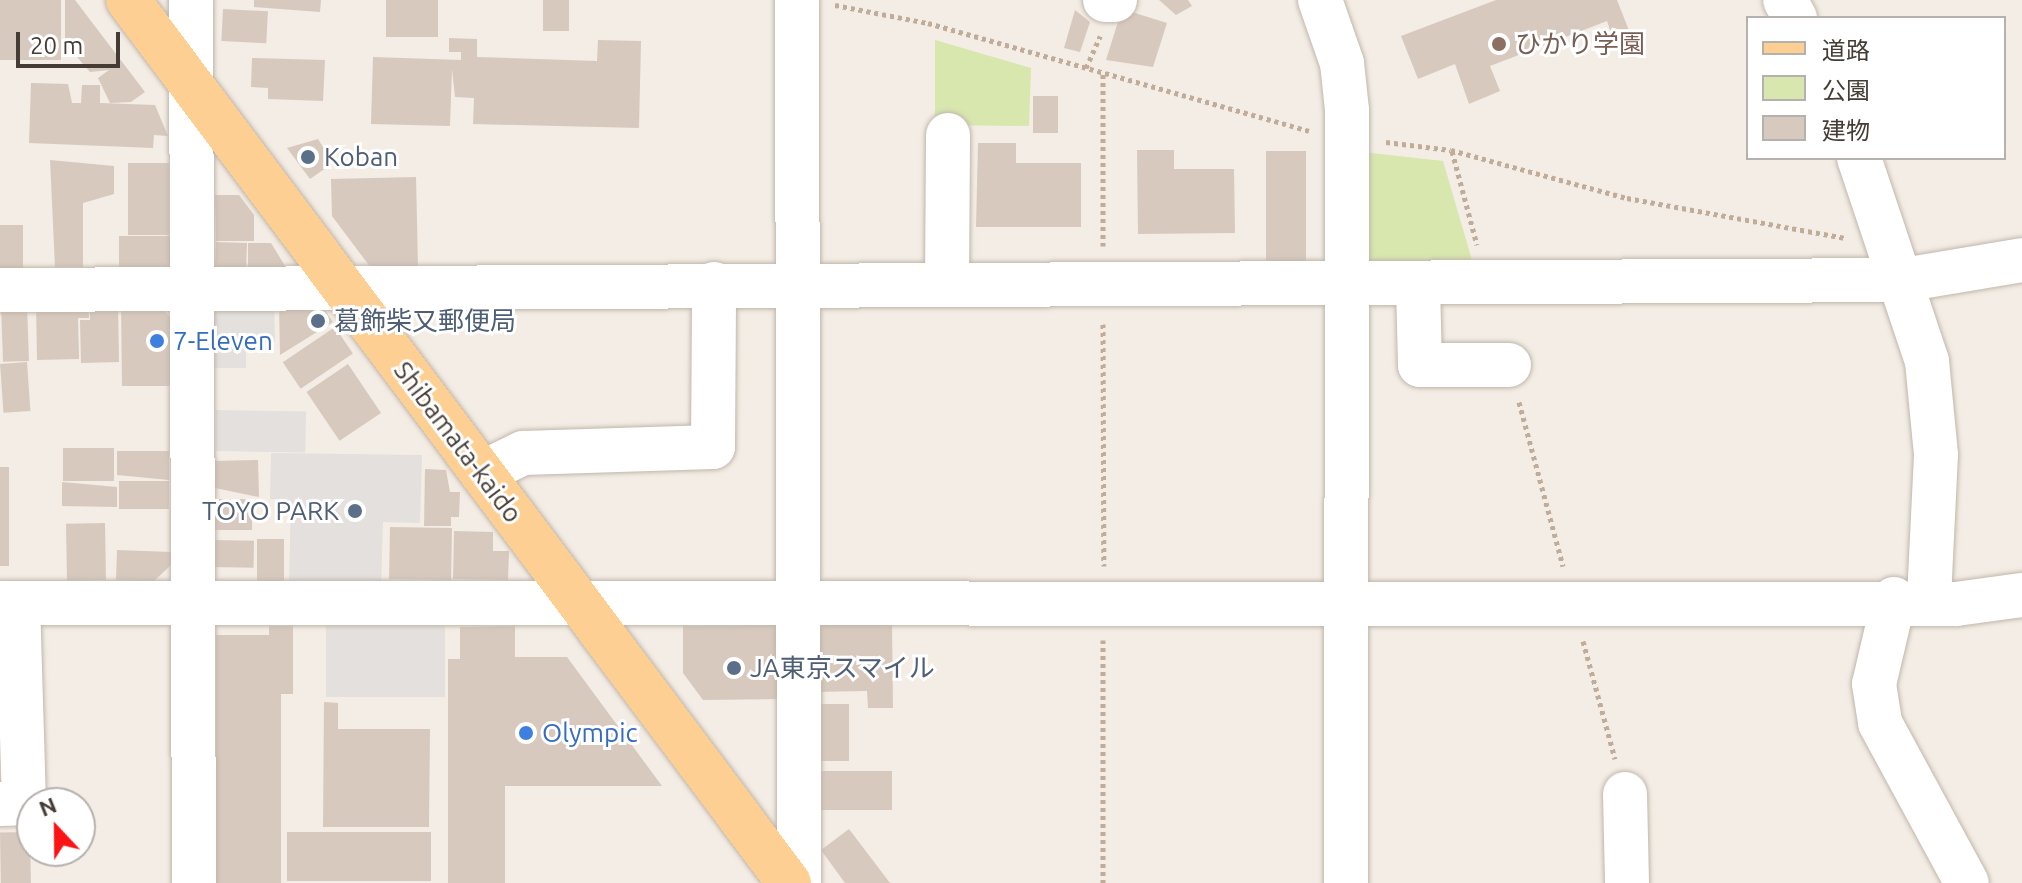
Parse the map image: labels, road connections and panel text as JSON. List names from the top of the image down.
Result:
{
  "streets": {
    "main road": ["Shibamata-kaido"]
  },
  "places": [
    "ひかり学園",
    "Koban",
    "葛飾柴又郵便局",
    "7-Eleven",
    "TOYO PARK",
    "JA東京スマイル",
    "Olympic"
  ],
  "legend": ["道路", "公園", "建物"],
  "scale_bar": "20 m",
  "north": "top"
}
